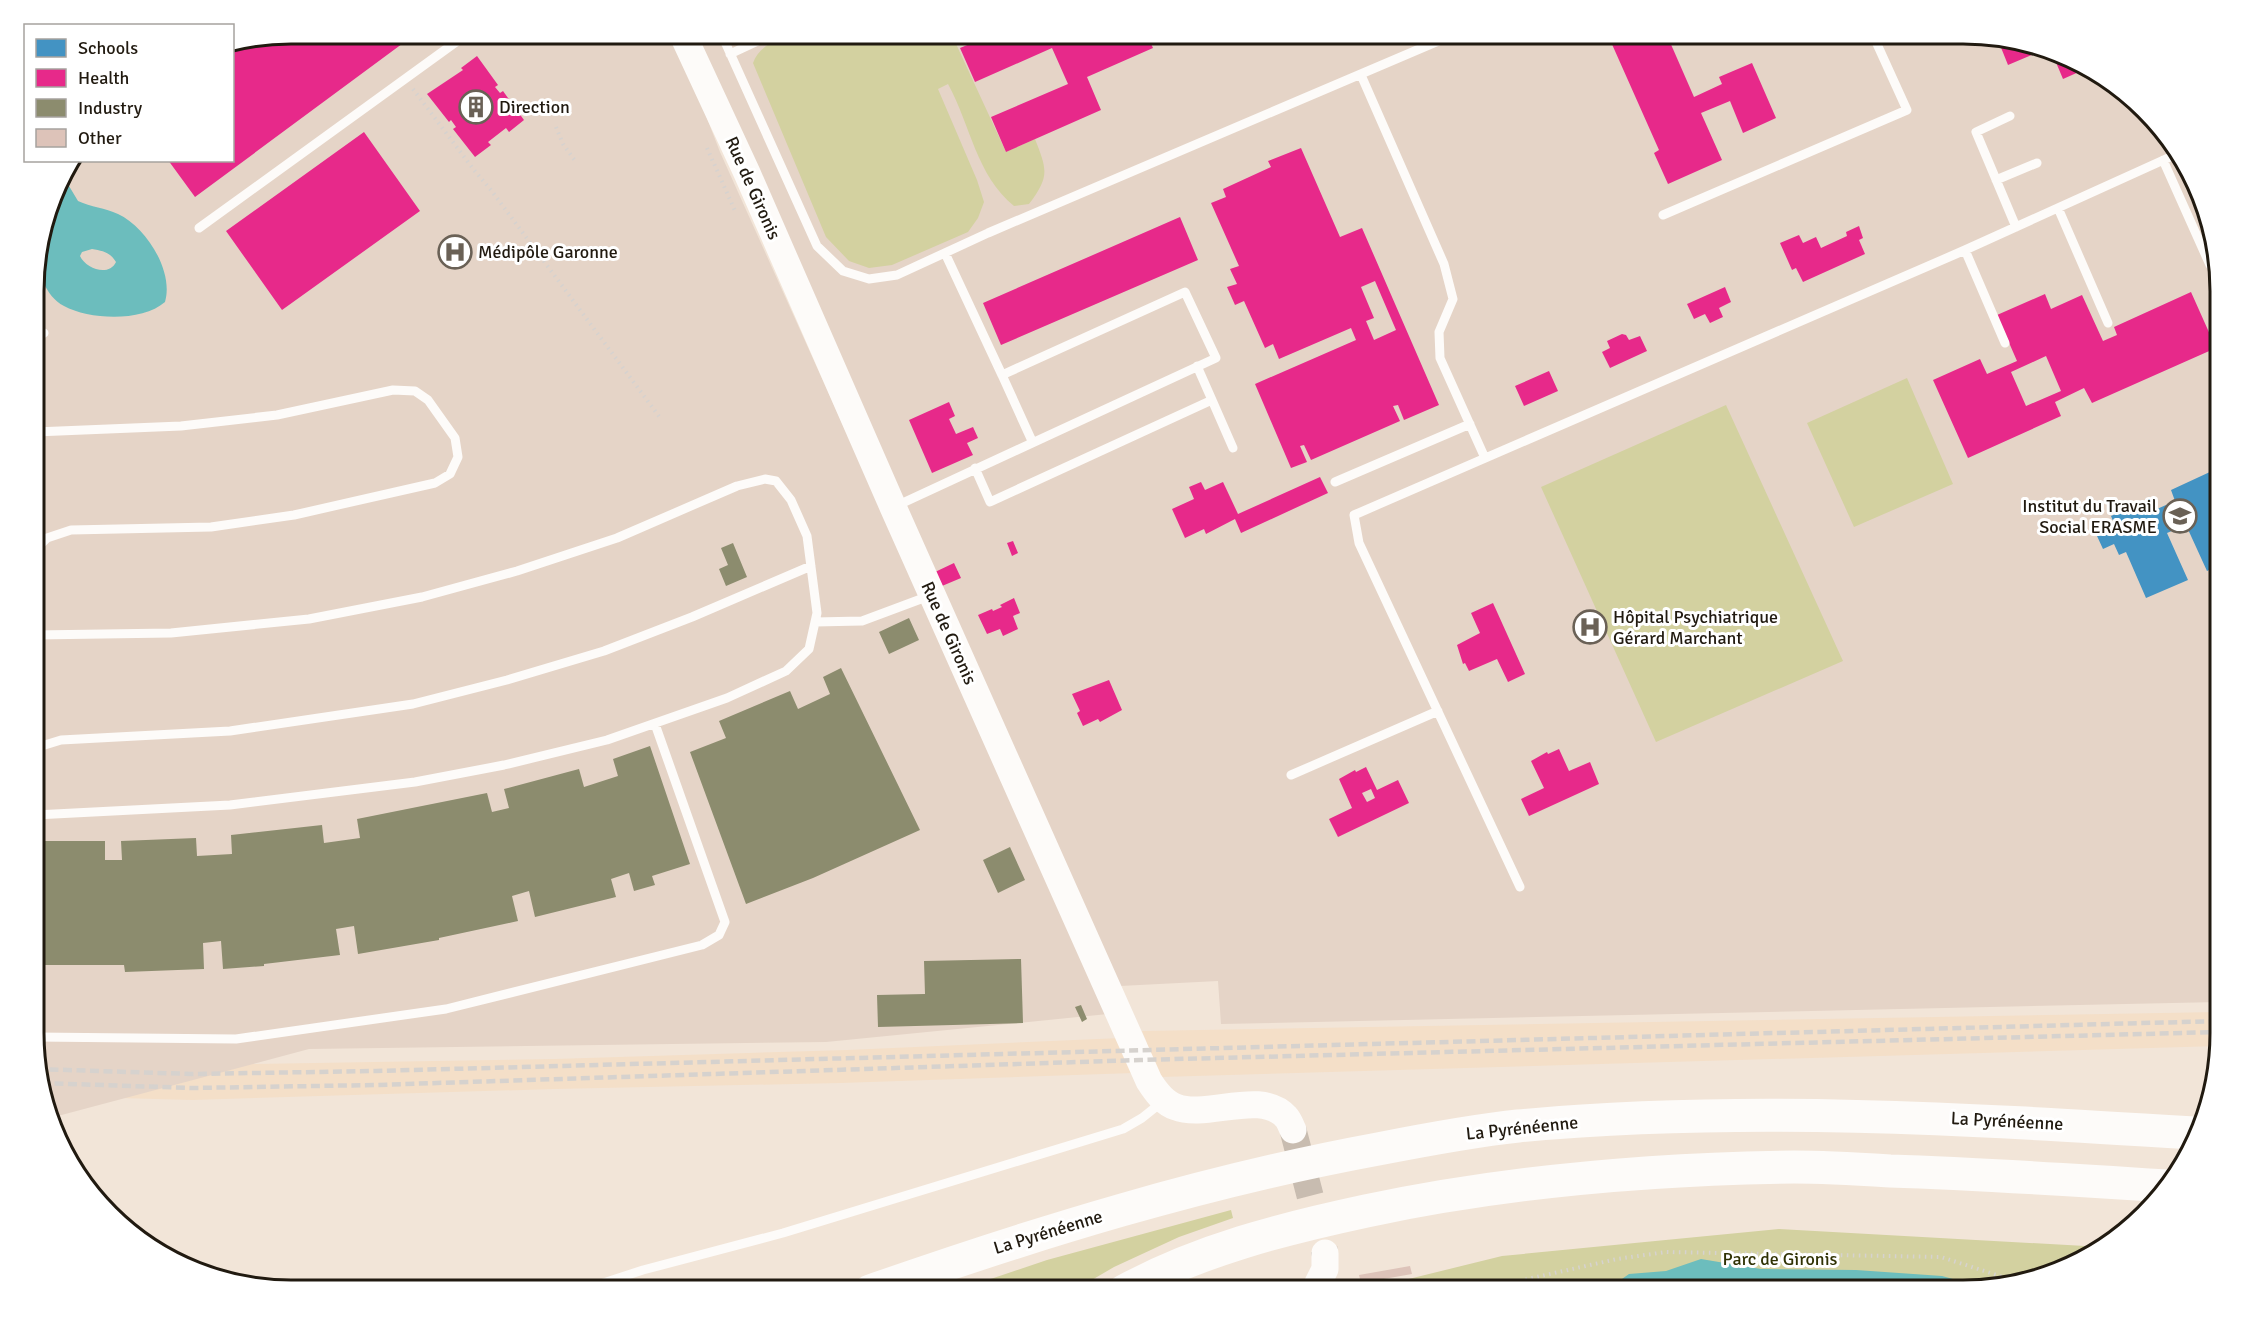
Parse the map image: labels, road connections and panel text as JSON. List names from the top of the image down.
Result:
{
  "streets": {
    "highway": ["La Pyrénéenne"],
    "street": ["Rue de Gironis"]
  },
  "parks": ["Parc de Gironis"],
  "places": {
    "building": ["Direction"],
    "hospital": ["Médipôle Garonne", "Hôpital Psychiatrique Gérard Marchant"],
    "school or university": ["Institut du Travail Social ERASME"]
  },
  "legend": [
    "Schools",
    "Health",
    "Industry",
    "Other"
  ]
}
